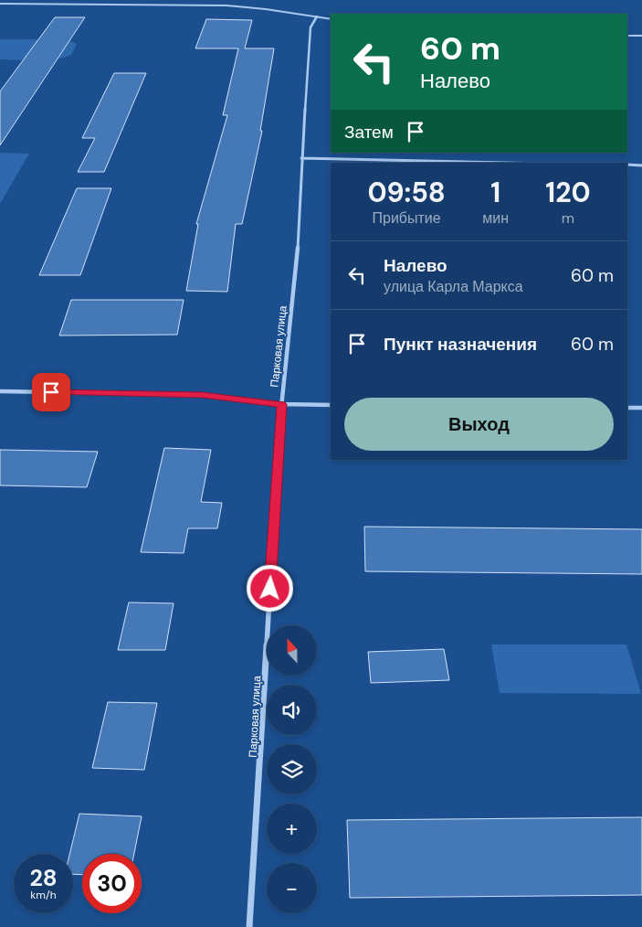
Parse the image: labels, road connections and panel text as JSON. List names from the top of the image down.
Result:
{
  "streets": {
    "street": ["Парковая улица"]
  },
  "north": "top",
  "page": {
    "turn": ["60 m", "Налево"],
    "then": "Затем",
    "eta": [
      "09:58",
      "Прибытие",
      "1",
      "мин",
      "120",
      "m"
    ],
    "list": [
      {
        "name": "Налево",
        "note": "улица Карла Маркса",
        "value": "60 m"
      },
      {
        "name": "Пункт назначения",
        "value": "60 m"
      }
    ],
    "buttons": "Выход",
    "map_buttons": ["+", "−"],
    "speed": "28 km/h",
    "limit": "30"
  }
}
